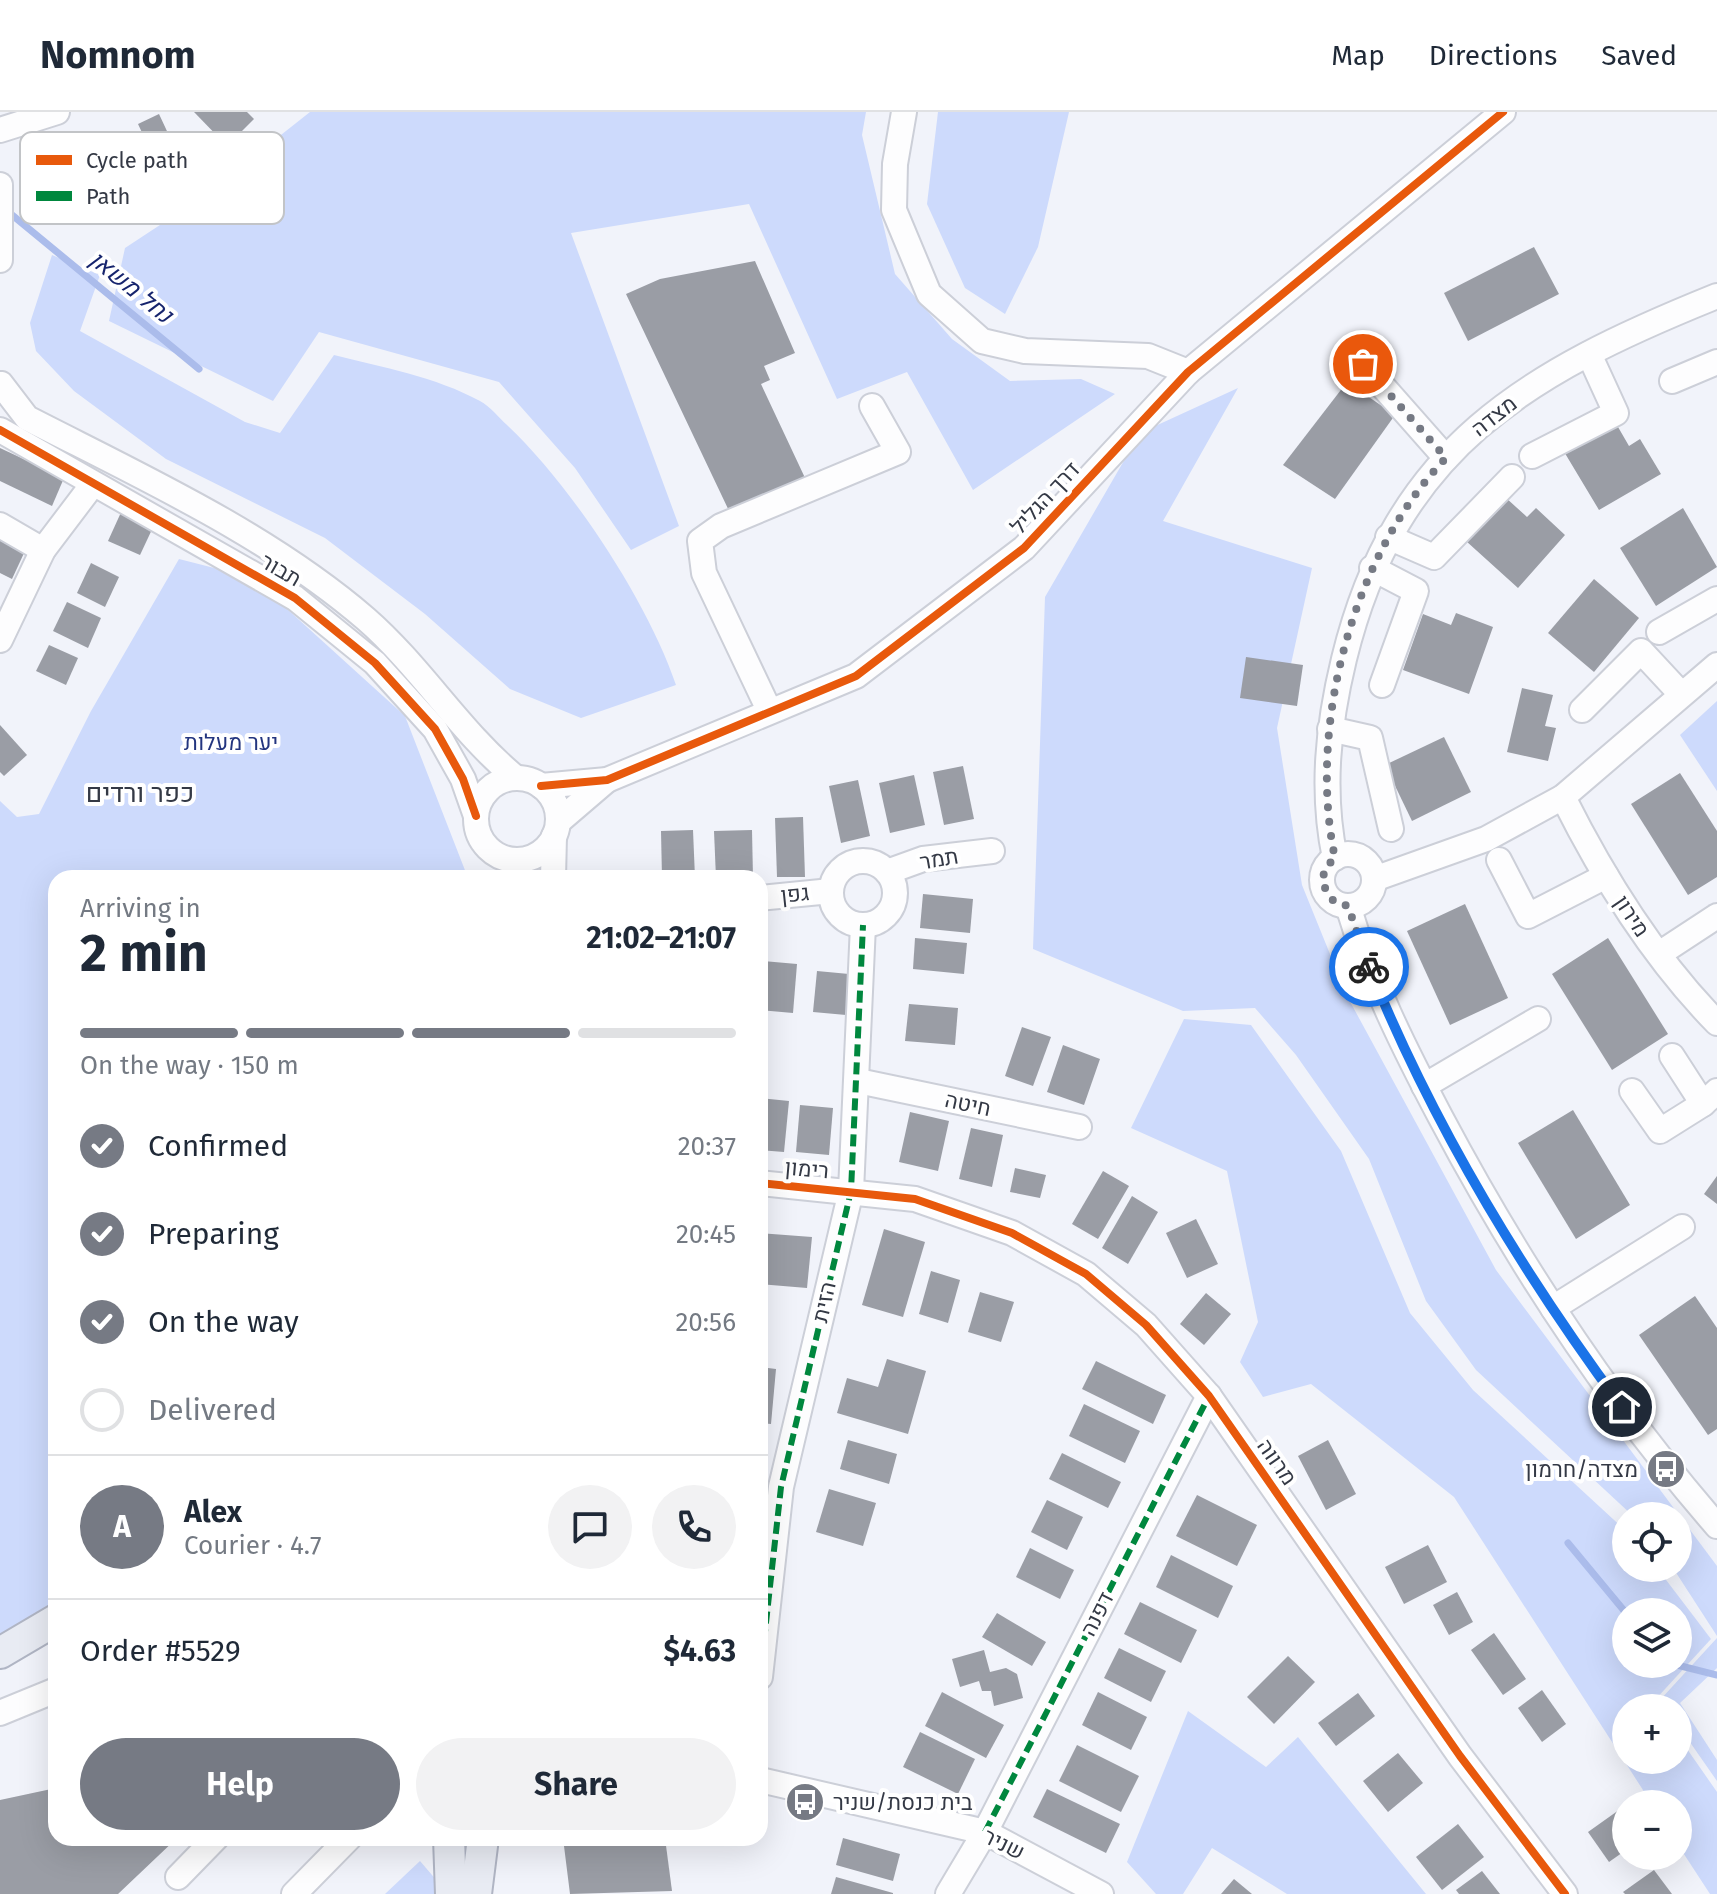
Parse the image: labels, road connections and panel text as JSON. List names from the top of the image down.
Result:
{
  "streets": {
    "street": [
      "מצדה",
      "דרך הגליל",
      "תבור",
      "תמר",
      "גפן",
      "מירון",
      "חיטה",
      "רימון",
      "הזית",
      "מרווה",
      "דפנה",
      "שניר"
    ]
  },
  "crossings": [
    ["דרך הגליל", "תבור"],
    ["תמר", "גפן"],
    ["תמר", "הזית"],
    ["גפן", "הזית"],
    ["חיטה", "הזית"],
    ["רימון", "הזית"],
    ["רימון", "מרווה"],
    ["הזית", "מרווה"],
    ["מרווה", "דפנה"],
    ["דפנה", "שניר"]
  ],
  "districts": ["כפר ורדים"],
  "water": ["נחל משאן"],
  "parks": ["יער מעלות"],
  "places": {
    "bus stop": ["מצדה/חרמון", "בית כנסת/שניר"]
  },
  "legend": ["Cycle path", "Path"],
  "page": {
    "header": "Nomnom",
    "nav": ["Map", "Directions", "Saved"],
    "heading": ["2 min", "Arriving in", "21:02–21:07"],
    "panel": [
      "Alex",
      "Courier · 4.7",
      "Order #5529",
      "$4.63"
    ],
    "bar": "On the way · 150 m",
    "list": [
      ["Confirmed", "20:37"],
      ["Preparing", "20:45"],
      ["On the way", "20:56"],
      "Delivered"
    ],
    "round": "A",
    "map_buttons": ["+", "−"],
    "buttons": ["Help", "Share"]
  }
}
